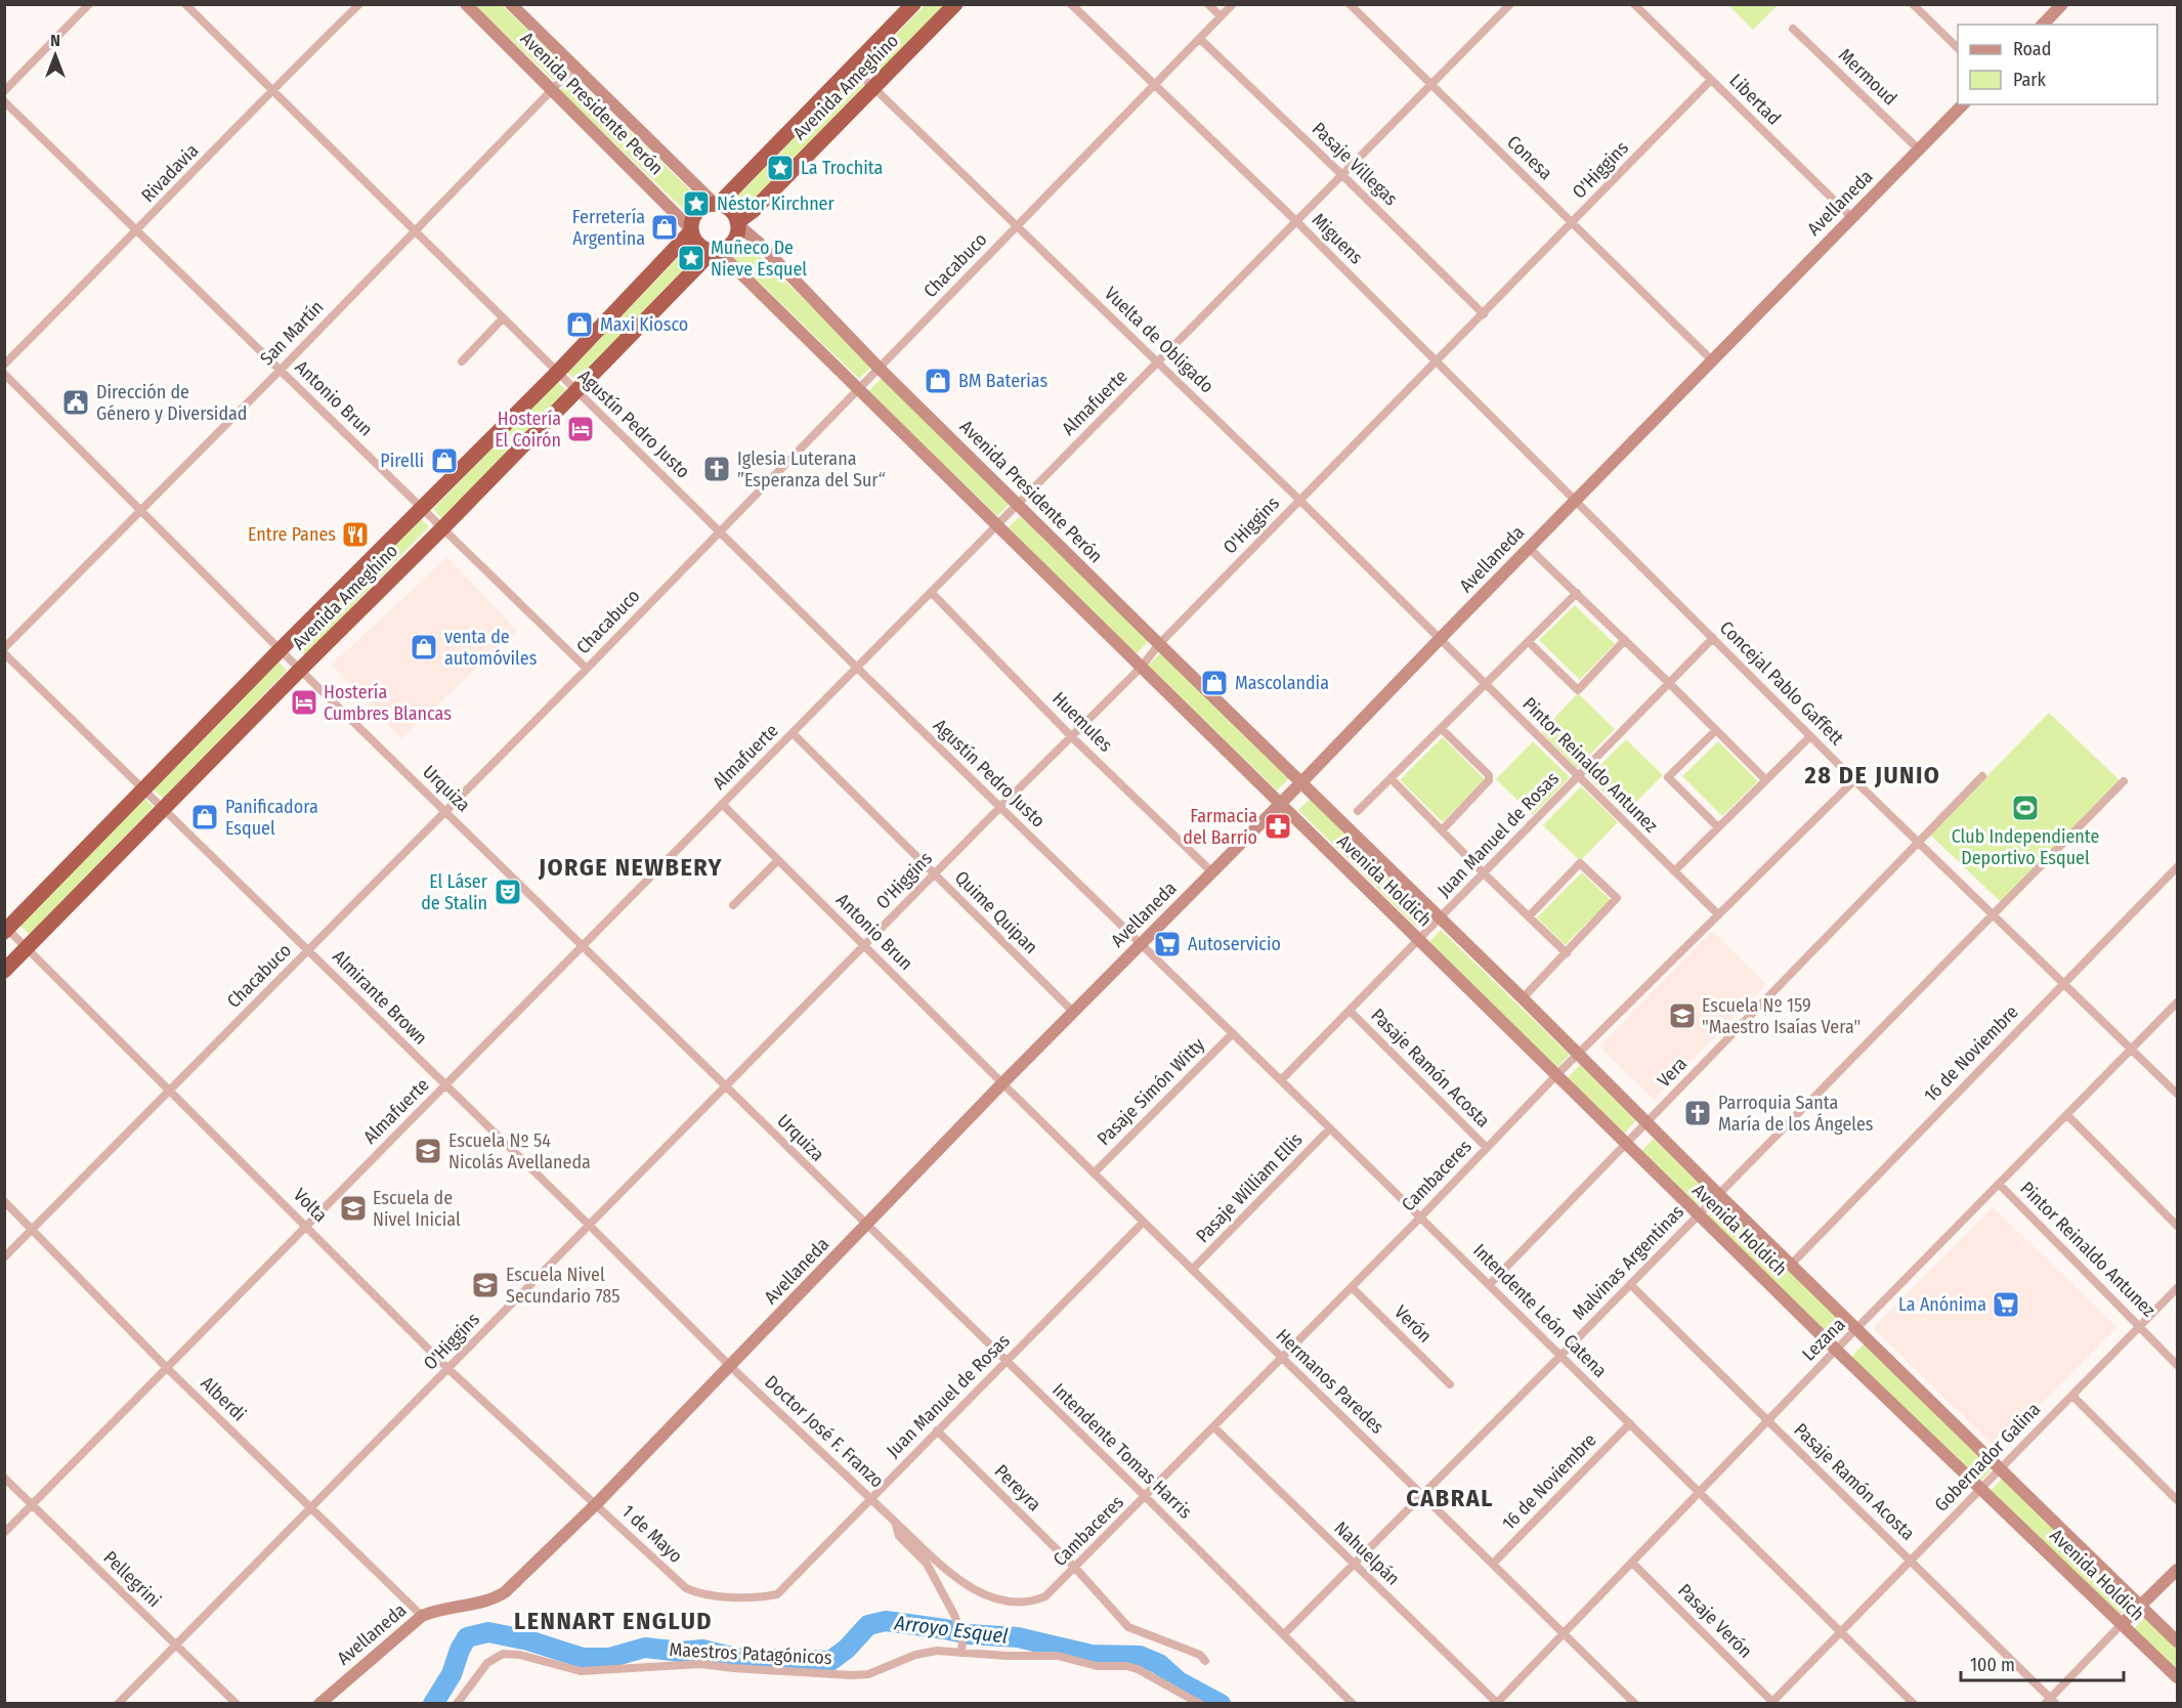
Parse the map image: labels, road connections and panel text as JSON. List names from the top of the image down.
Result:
{
  "streets": {
    "highway": ["Avenida Ameghino"],
    "street": [
      "Mermoud",
      "Libertad",
      "Avenida Presidente Perón",
      "Conesa",
      "Pasaje Villegas",
      "O'Higgins",
      "Rivadavia",
      "Avellaneda",
      "Miguens",
      "Chacabuco",
      "San Martín",
      "Vuelta de Obligado",
      "Antonio Brun",
      "Almafuerte",
      "Agustín Pedro Justo",
      "Concejal Pablo Gaffett",
      "Huemules",
      "Pintor Reinaldo Antunez",
      "Urquiza",
      "Juan Manuel de Rosas",
      "Avenida Holdich",
      "Quime Quipan",
      "Almirante Brown",
      "16 de Noviembre",
      "Pasaje Ramón Acosta",
      "Vera",
      "Pasaje Simón Witty",
      "Cambaceres",
      "Pasaje William Ellis",
      "Volta",
      "Malvinas Argentinas",
      "Intendente León Catena",
      "Verón",
      "Lezana",
      "Hermanos Paredes",
      "Alberdi",
      "Doctor José F. Franzo",
      "Intendente Tomas Harris",
      "Gobernador Galina",
      "Pereyra",
      "1 de Mayo",
      "Nahuelpán",
      "Pellegrini",
      "Pasaje Verón",
      "Maestros Patagónicos"
    ]
  },
  "crossings": [
    ["Mermoud", "Avellaneda"],
    ["Avenida Ameghino", "Avenida Presidente Perón"],
    ["Avenida Ameghino", "Vuelta de Obligado"],
    ["Avenida Ameghino", "Antonio Brun"],
    ["Avenida Ameghino", "Agustín Pedro Justo"],
    ["Avenida Ameghino", "Urquiza"],
    ["Avenida Ameghino", "Almirante Brown"],
    ["Avenida Ameghino", "Volta"],
    ["Libertad", "O'Higgins"],
    ["Libertad", "Avellaneda"],
    ["Avenida Presidente Perón", "O'Higgins"],
    ["Avenida Presidente Perón", "Avellaneda"],
    ["Avenida Presidente Perón", "Chacabuco"],
    ["Avenida Presidente Perón", "San Martín"],
    ["Avenida Presidente Perón", "Almafuerte"],
    ["Avenida Presidente Perón", "Avenida Holdich"],
    ["Conesa", "O'Higgins"],
    ["Conesa", "Avellaneda"],
    ["Conesa", "Almafuerte"],
    ["Pasaje Villegas", "O'Higgins"],
    ["Pasaje Villegas", "Chacabuco"],
    ["Pasaje Villegas", "Almafuerte"],
    ["O'Higgins", "Miguens"],
    ["O'Higgins", "Vuelta de Obligado"],
    ["O'Higgins", "Antonio Brun"],
    ["O'Higgins", "Agustín Pedro Justo"],
    ["O'Higgins", "Huemules"],
    ["O'Higgins", "Urquiza"],
    ["O'Higgins", "Quime Quipan"],
    ["O'Higgins", "Almirante Brown"],
    ["O'Higgins", "Volta"],
    ["O'Higgins", "Alberdi"],
    ["O'Higgins", "Pellegrini"],
    ["Rivadavia", "Antonio Brun"],
    ["Rivadavia", "Agustín Pedro Justo"],
    ["Avellaneda", "Miguens"],
    ["Avellaneda", "Vuelta de Obligado"],
    ["Avellaneda", "Antonio Brun"],
    ["Avellaneda", "Agustín Pedro Justo"],
    ["Avellaneda", "Concejal Pablo Gaffett"],
    ["Avellaneda", "Huemules"],
    ["Avellaneda", "Pintor Reinaldo Antunez"],
    ["Avellaneda", "Urquiza"],
    ["Avellaneda", "Avenida Holdich"],
    ["Avellaneda", "Quime Quipan"],
    ["Avellaneda", "Almirante Brown"],
    ["Avellaneda", "Volta"],
    ["Avellaneda", "Intendente León Catena"],
    ["Avellaneda", "Hermanos Paredes"],
    ["Avellaneda", "Alberdi"],
    ["Avellaneda", "Doctor José F. Franzo"],
    ["Avellaneda", "Intendente Tomas Harris"],
    ["Avellaneda", "1 de Mayo"],
    ["Miguens", "Chacabuco"],
    ["Miguens", "Almafuerte"],
    ["Miguens", "Concejal Pablo Gaffett"],
    ["Chacabuco", "Vuelta de Obligado"],
    ["Chacabuco", "Antonio Brun"],
    ["Chacabuco", "Agustín Pedro Justo"],
    ["Chacabuco", "Urquiza"],
    ["Chacabuco", "Almirante Brown"],
    ["Chacabuco", "Volta"],
    ["Chacabuco", "Alberdi"],
    ["San Martín", "Antonio Brun"],
    ["San Martín", "Agustín Pedro Justo"],
    ["San Martín", "Urquiza"],
    ["Vuelta de Obligado", "Almafuerte"],
    ["Vuelta de Obligado", "Pintor Reinaldo Antunez"],
    ["Antonio Brun", "Almafuerte"],
    ["Antonio Brun", "Hermanos Paredes"],
    ["Almafuerte", "Agustín Pedro Justo"],
    ["Almafuerte", "Huemules"],
    ["Almafuerte", "Urquiza"],
    ["Almafuerte", "Quime Quipan"],
    ["Almafuerte", "Almirante Brown"],
    ["Almafuerte", "Volta"],
    ["Almafuerte", "Alberdi"],
    ["Almafuerte", "Pellegrini"],
    ["Agustín Pedro Justo", "Intendente León Catena"],
    ["Concejal Pablo Gaffett", "Juan Manuel de Rosas"],
    ["Concejal Pablo Gaffett", "16 de Noviembre"],
    ["Concejal Pablo Gaffett", "Vera"],
    ["Concejal Pablo Gaffett", "Cambaceres"],
    ["Concejal Pablo Gaffett", "Malvinas Argentinas"],
    ["Concejal Pablo Gaffett", "Lezana"],
    ["Pintor Reinaldo Antunez", "Juan Manuel de Rosas"],
    ["Pintor Reinaldo Antunez", "Cambaceres"],
    ["Pintor Reinaldo Antunez", "Lezana"],
    ["Pintor Reinaldo Antunez", "Gobernador Galina"],
    ["Urquiza", "Intendente Tomas Harris"],
    ["Juan Manuel de Rosas", "Avenida Holdich"],
    ["Juan Manuel de Rosas", "Pasaje Ramón Acosta"],
    ["Juan Manuel de Rosas", "Intendente León Catena"],
    ["Juan Manuel de Rosas", "Hermanos Paredes"],
    ["Juan Manuel de Rosas", "Doctor José F. Franzo"],
    ["Juan Manuel de Rosas", "Intendente Tomas Harris"],
    ["Juan Manuel de Rosas", "Pereyra"],
    ["Juan Manuel de Rosas", "1 de Mayo"],
    ["Avenida Holdich", "16 de Noviembre"],
    ["Avenida Holdich", "Vera"],
    ["Avenida Holdich", "Cambaceres"],
    ["Avenida Holdich", "Malvinas Argentinas"],
    ["Avenida Holdich", "Lezana"],
    ["Avenida Holdich", "Gobernador Galina"],
    ["Almirante Brown", "Doctor José F. Franzo"],
    ["16 de Noviembre", "Intendente León Catena"],
    ["16 de Noviembre", "Hermanos Paredes"],
    ["Pasaje Ramón Acosta", "Cambaceres"],
    ["Pasaje Ramón Acosta", "Malvinas Argentinas"],
    ["Pasaje Ramón Acosta", "Lezana"],
    ["Pasaje Ramón Acosta", "Gobernador Galina"],
    ["Vera", "Intendente León Catena"],
    ["Pasaje Simón Witty", "Intendente León Catena"],
    ["Pasaje Simón Witty", "Hermanos Paredes"],
    ["Cambaceres", "Intendente León Catena"],
    ["Cambaceres", "Verón"],
    ["Cambaceres", "Hermanos Paredes"],
    ["Cambaceres", "Doctor José F. Franzo"],
    ["Cambaceres", "Intendente Tomas Harris"],
    ["Cambaceres", "Pereyra"],
    ["Cambaceres", "Nahuelpán"],
    ["Pasaje William Ellis", "Intendente León Catena"],
    ["Pasaje William Ellis", "Hermanos Paredes"],
    ["Volta", "1 de Mayo"],
    ["Malvinas Argentinas", "Intendente León Catena"],
    ["Malvinas Argentinas", "Hermanos Paredes"],
    ["Malvinas Argentinas", "Intendente Tomas Harris"],
    ["Malvinas Argentinas", "Nahuelpán"],
    ["Intendente León Catena", "Lezana"],
    ["Intendente León Catena", "Gobernador Galina"],
    ["Lezana", "Hermanos Paredes"],
    ["Lezana", "Nahuelpán"],
    ["Lezana", "Pasaje Verón"],
    ["Doctor José F. Franzo", "Maestros Patagónicos"],
    ["Gobernador Galina", "Pasaje Verón"]
  ],
  "districts": [
    "28 DE JUNIO",
    "JORGE NEWBERY",
    "CABRAL",
    "LENNART ENGLUD"
  ],
  "water": ["Arroyo Esquel"],
  "places": {
    "place": ["La Trochita", "Néstor Kirchner", "Muñeco De Nieve Esquel"],
    "shop": [
      "Ferretería Argentina",
      "Maxi Kiosco",
      "BM Baterias",
      "Pirelli",
      "venta de automóviles",
      "Mascolandia",
      "Panificadora Esquel"
    ],
    "public building": ["Dirección de Género y Diversidad"],
    "hotel": ["Hostería El Coirón", "Hostería Cumbres Blancas"],
    "church": ["Iglesia Luterana ”Esperanza del Sur“", "Parroquia Santa María de los Ángeles"],
    "restaurant": ["Entre Panes"],
    "sports": ["Club Independiente Deportivo Esquel"],
    "pharmacy": ["Farmacia del Barrio"],
    "theatre": ["El Láser de Stalin"],
    "supermarket": ["Autoservicio", "La Anónima"],
    "school or university": [
      "Escuela Nº 159 \"Maestro Isaías Vera\"",
      "Escuela Nº 54 Nicolás Avellaneda",
      "Escuela de Nivel Inicial",
      "Escuela Nivel Secundario 785"
    ]
  },
  "legend": ["Road", "Park"],
  "scale_bar": "100 m",
  "north": "top"
}
